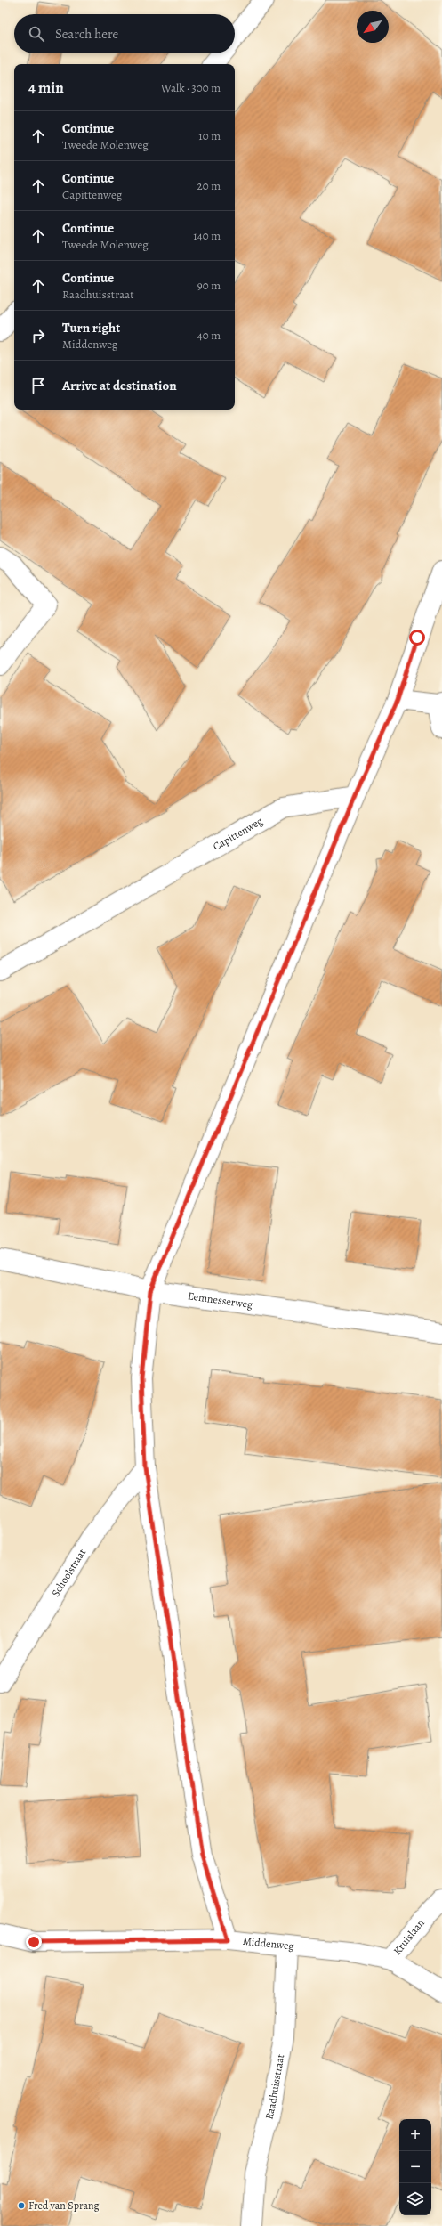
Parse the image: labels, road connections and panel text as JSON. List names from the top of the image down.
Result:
{
  "streets": {
    "street": [
      "Capittenweg",
      "Eemnesserweg",
      "Schoolstraat",
      "Kruislaan",
      "Middenweg",
      "Raadhuisstraat"
    ]
  },
  "crossings": [
    ["Kruislaan", "Middenweg"],
    ["Middenweg", "Raadhuisstraat"]
  ],
  "places": ["Fred van Sprang"],
  "north": "bottom left",
  "page": {
    "search": "Search here",
    "heading": ["4 min", "Walk · 300 m"],
    "list": [
      ["Continue", "Tweede Molenweg", "10 m"],
      ["Continue", "Capittenweg", "20 m"],
      ["Continue", "Tweede Molenweg", "140 m"],
      ["Continue", "Raadhuisstraat", "90 m"],
      ["Turn right", "Middenweg", "40 m"],
      "Arrive at destination"
    ],
    "map_buttons": ["+", "−"]
  }
}
